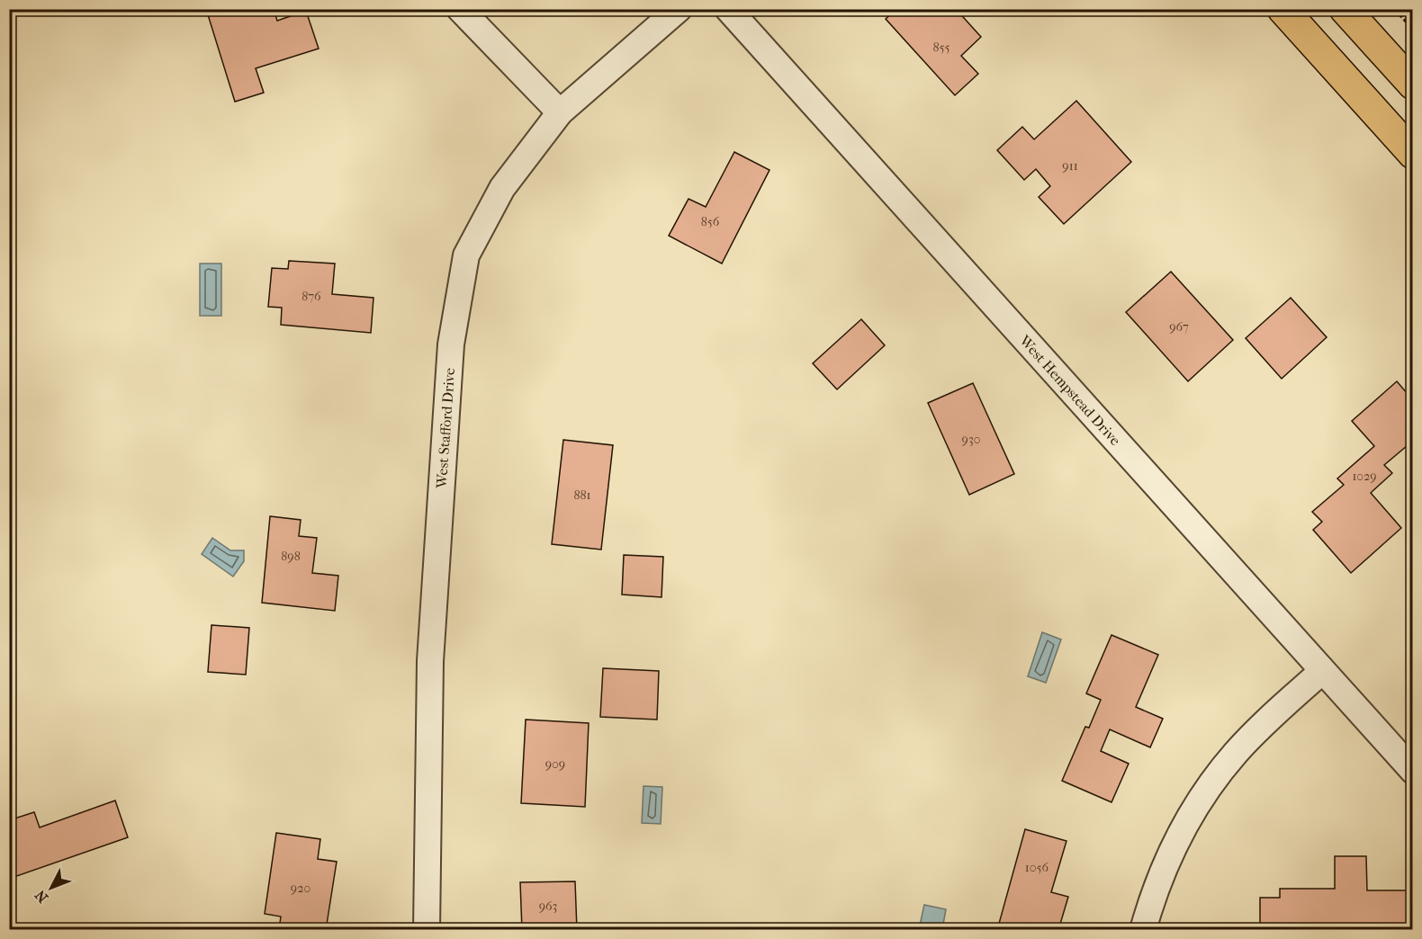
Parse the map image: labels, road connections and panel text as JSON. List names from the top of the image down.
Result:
{
  "streets": {
    "street": ["West Hempstead Drive", "West Stafford Drive"]
  },
  "house_numbers": [
    "855",
    "911",
    "856",
    "876",
    "967",
    "930",
    "1029",
    "881",
    "898",
    "909",
    "1056",
    "920",
    "963"
  ],
  "north": "bottom left"
}
